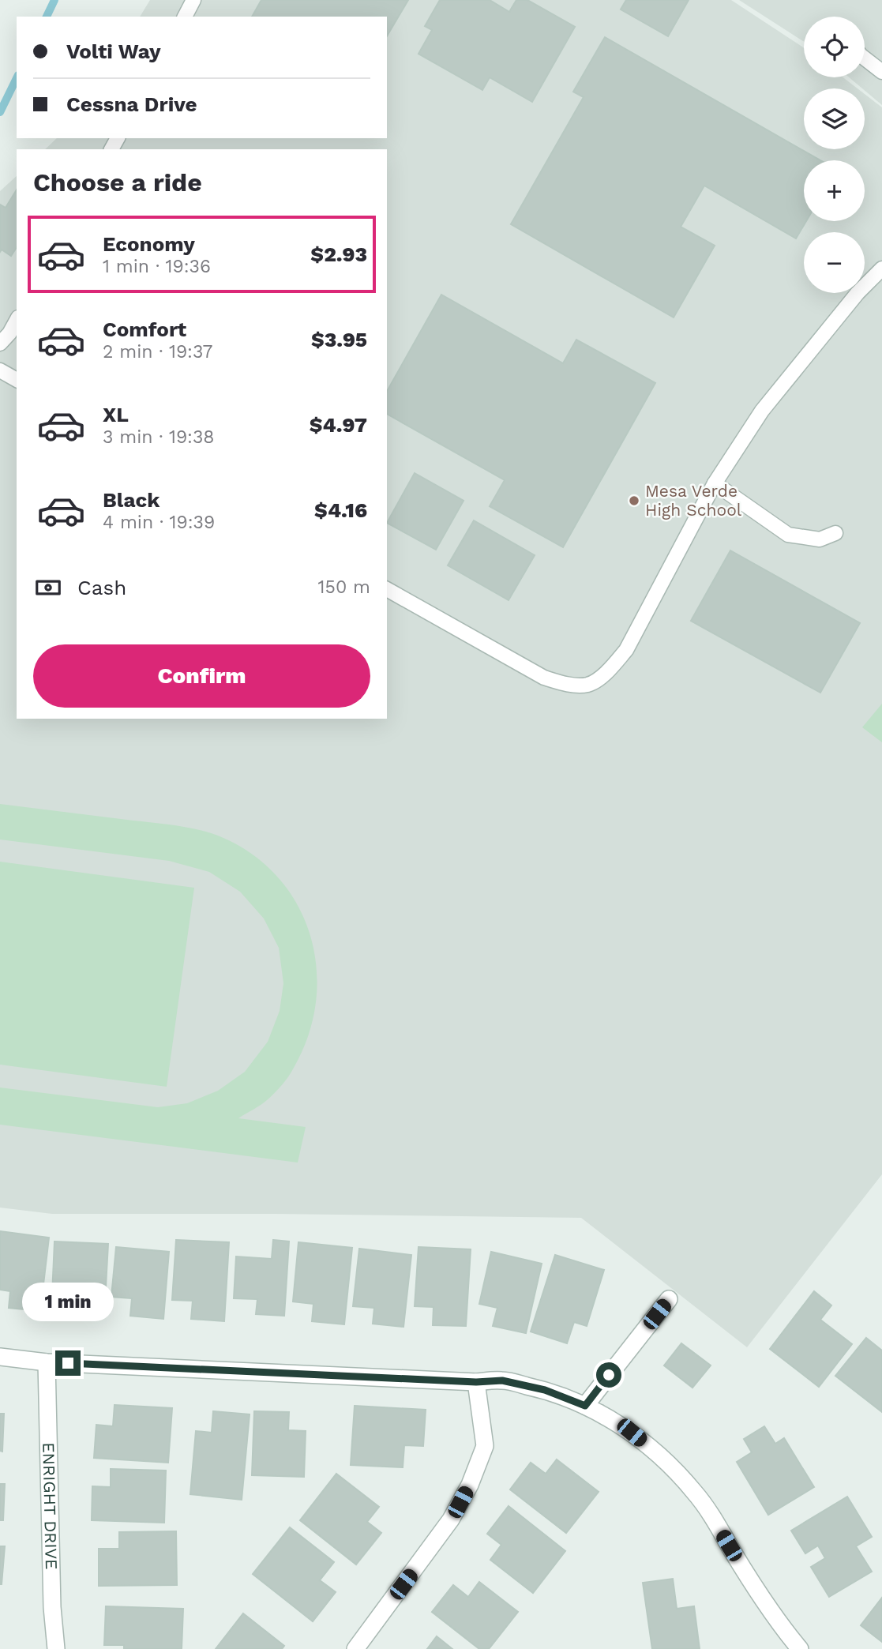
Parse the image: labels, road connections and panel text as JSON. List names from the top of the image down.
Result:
{
  "streets": {
    "street": ["ENRIGHT DRIVE"]
  },
  "places": ["Mesa Verde High School"],
  "page": {
    "map_buttons": ["+", "−"],
    "banner": ["Volti Way", "Cessna Drive"],
    "heading": "Choose a ride",
    "list": [
      {
        "name": "Economy",
        "note": "1 min · 19:36",
        "value": "$2.93"
      },
      {
        "name": "Comfort",
        "note": "2 min · 19:37",
        "value": "$3.95"
      },
      {
        "name": "XL",
        "note": "3 min · 19:38",
        "value": "$4.97"
      },
      {
        "name": "Black",
        "note": "4 min · 19:39",
        "value": "$4.16"
      }
    ],
    "pay": ["Cash", "150 m"],
    "buttons": "Confirm",
    "bubble": "1 min"
  }
}
